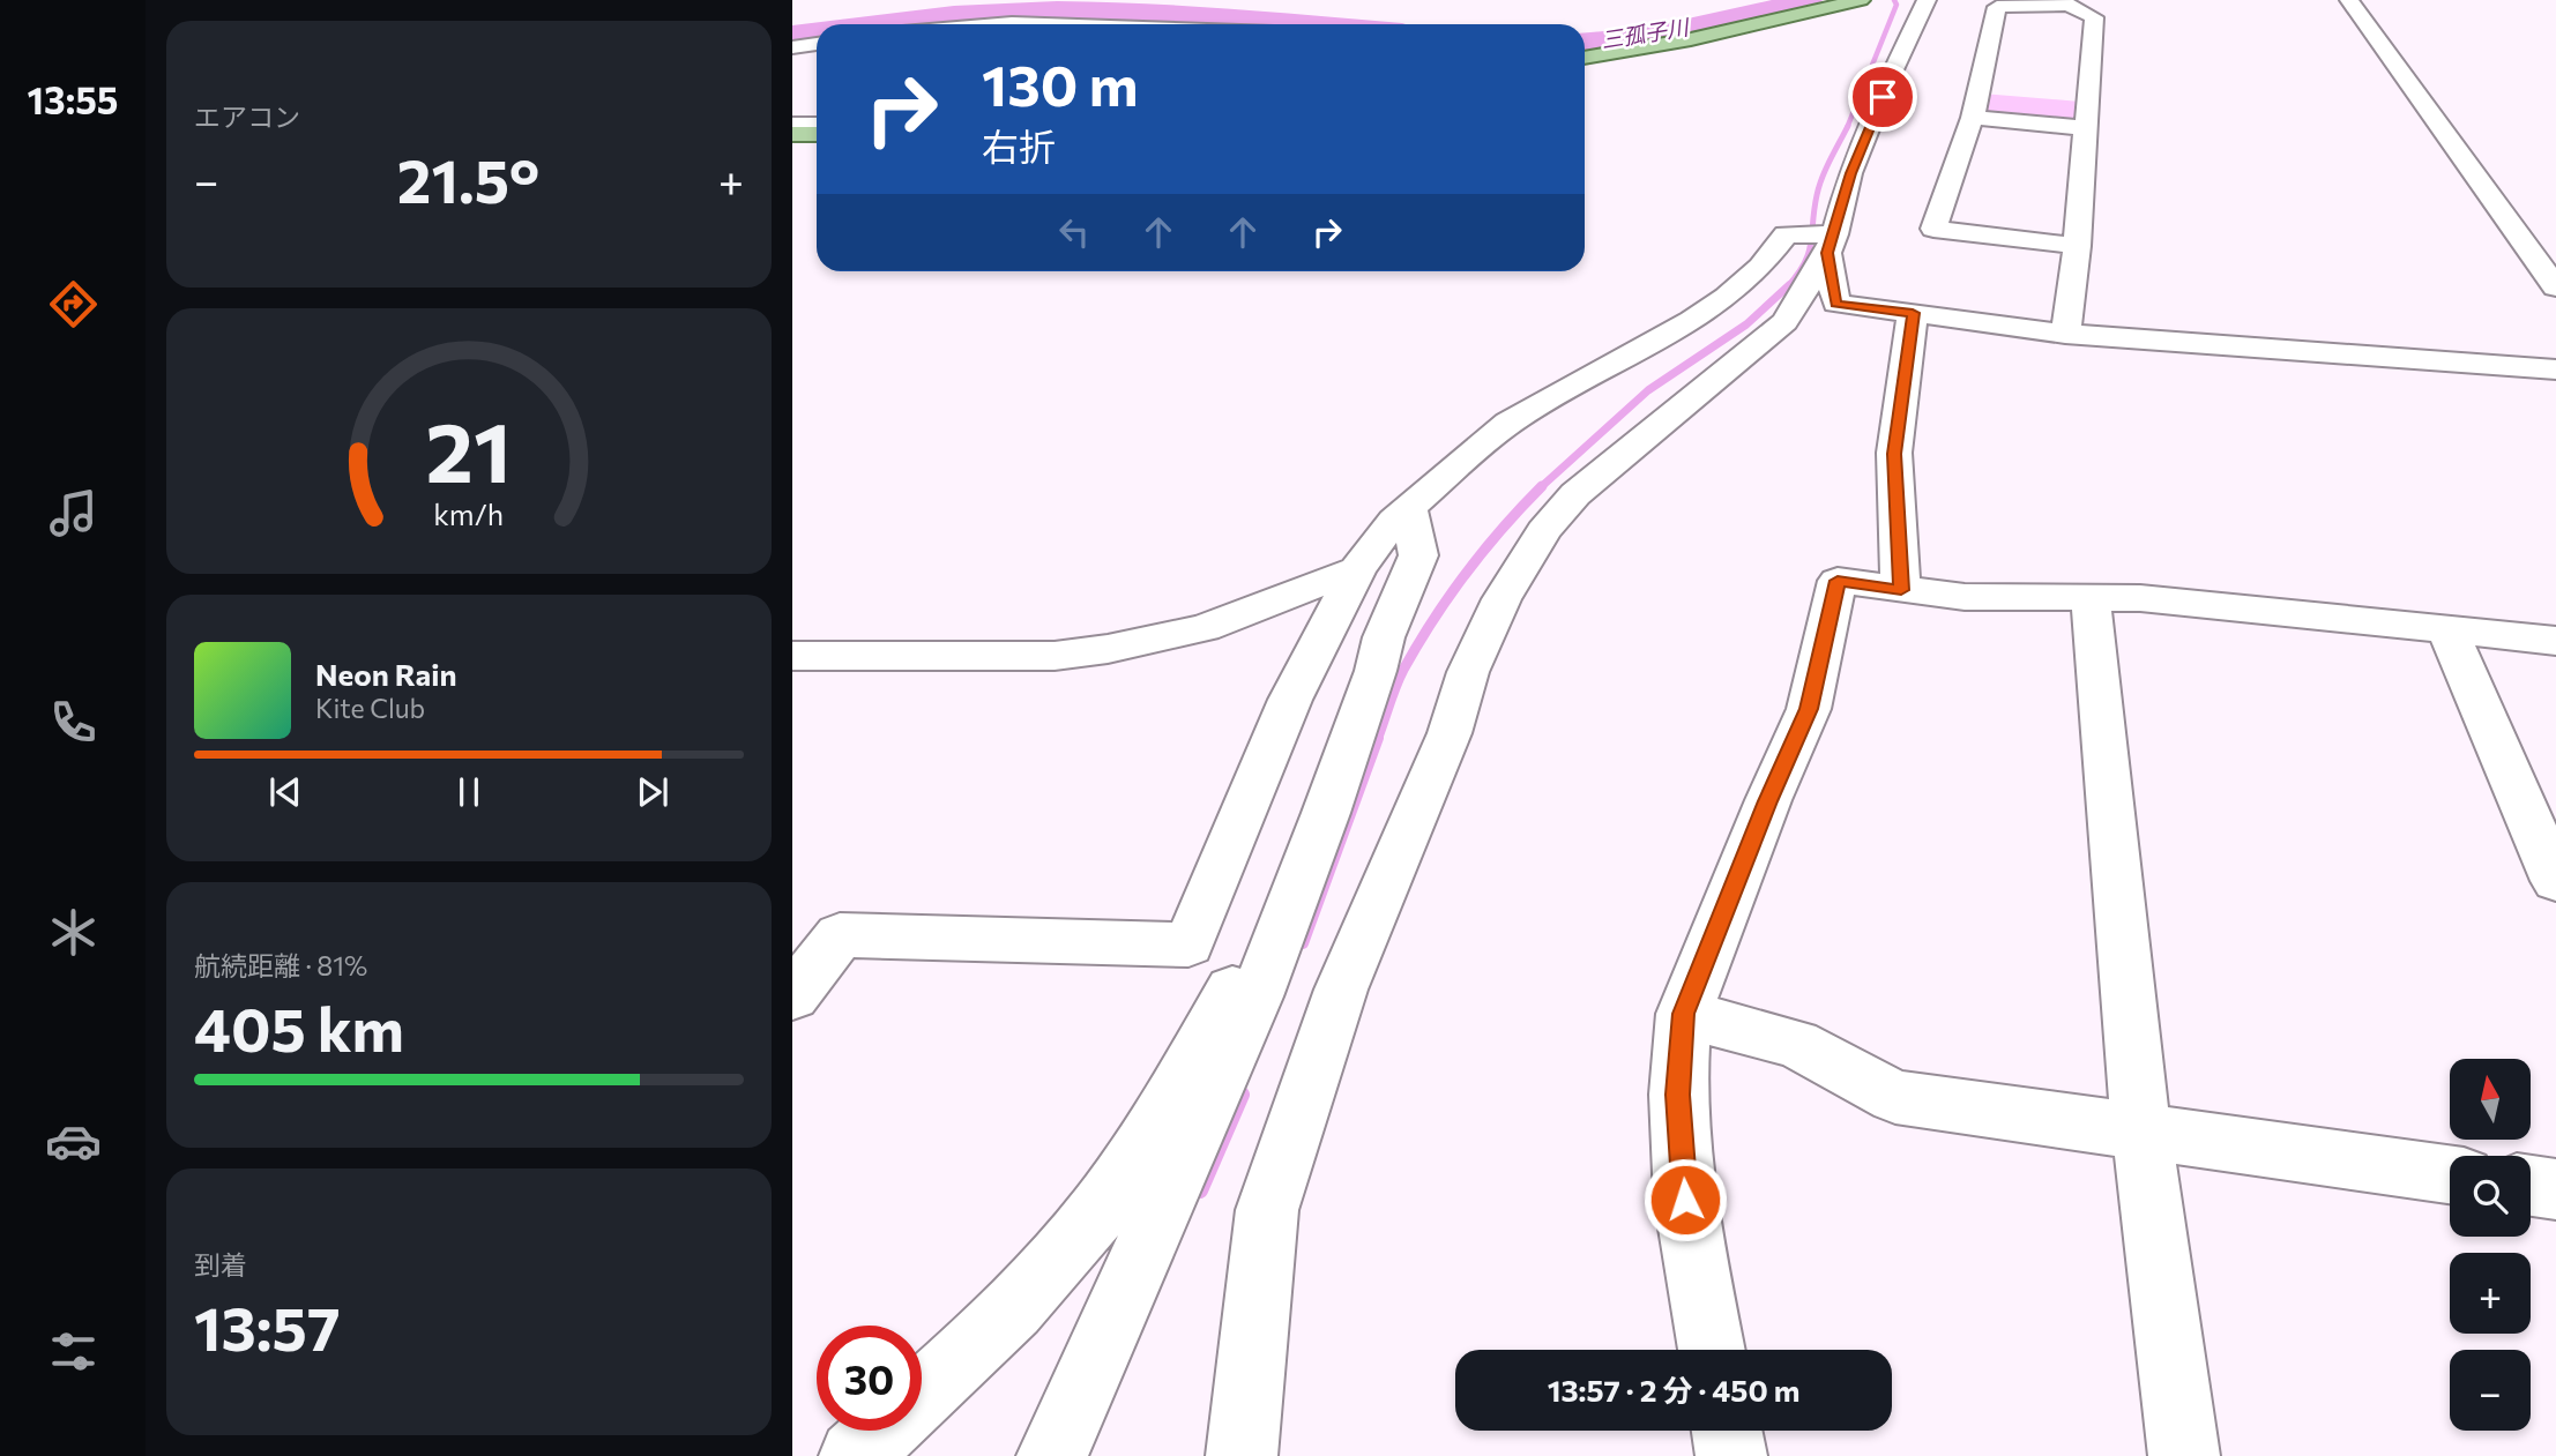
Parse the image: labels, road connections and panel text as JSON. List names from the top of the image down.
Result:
{
  "water": ["三孤子川"],
  "north": "top",
  "page": {
    "tabs": "13:55",
    "tile": [
      "エアコン",
      ["航続距離 · 81%", "405 km"],
      ["到着", "13:57"]
    ],
    "turn": ["130 m", "右折"],
    "heat": ["−", "21.5°", "+"],
    "song": ["Neon Rain", "Kite Club"],
    "map_buttons": ["+", "−"],
    "limit": "30",
    "trip": "13:57 · 2 分 · 450 m",
    "gauge": ["21", "km/h"]
  }
}
